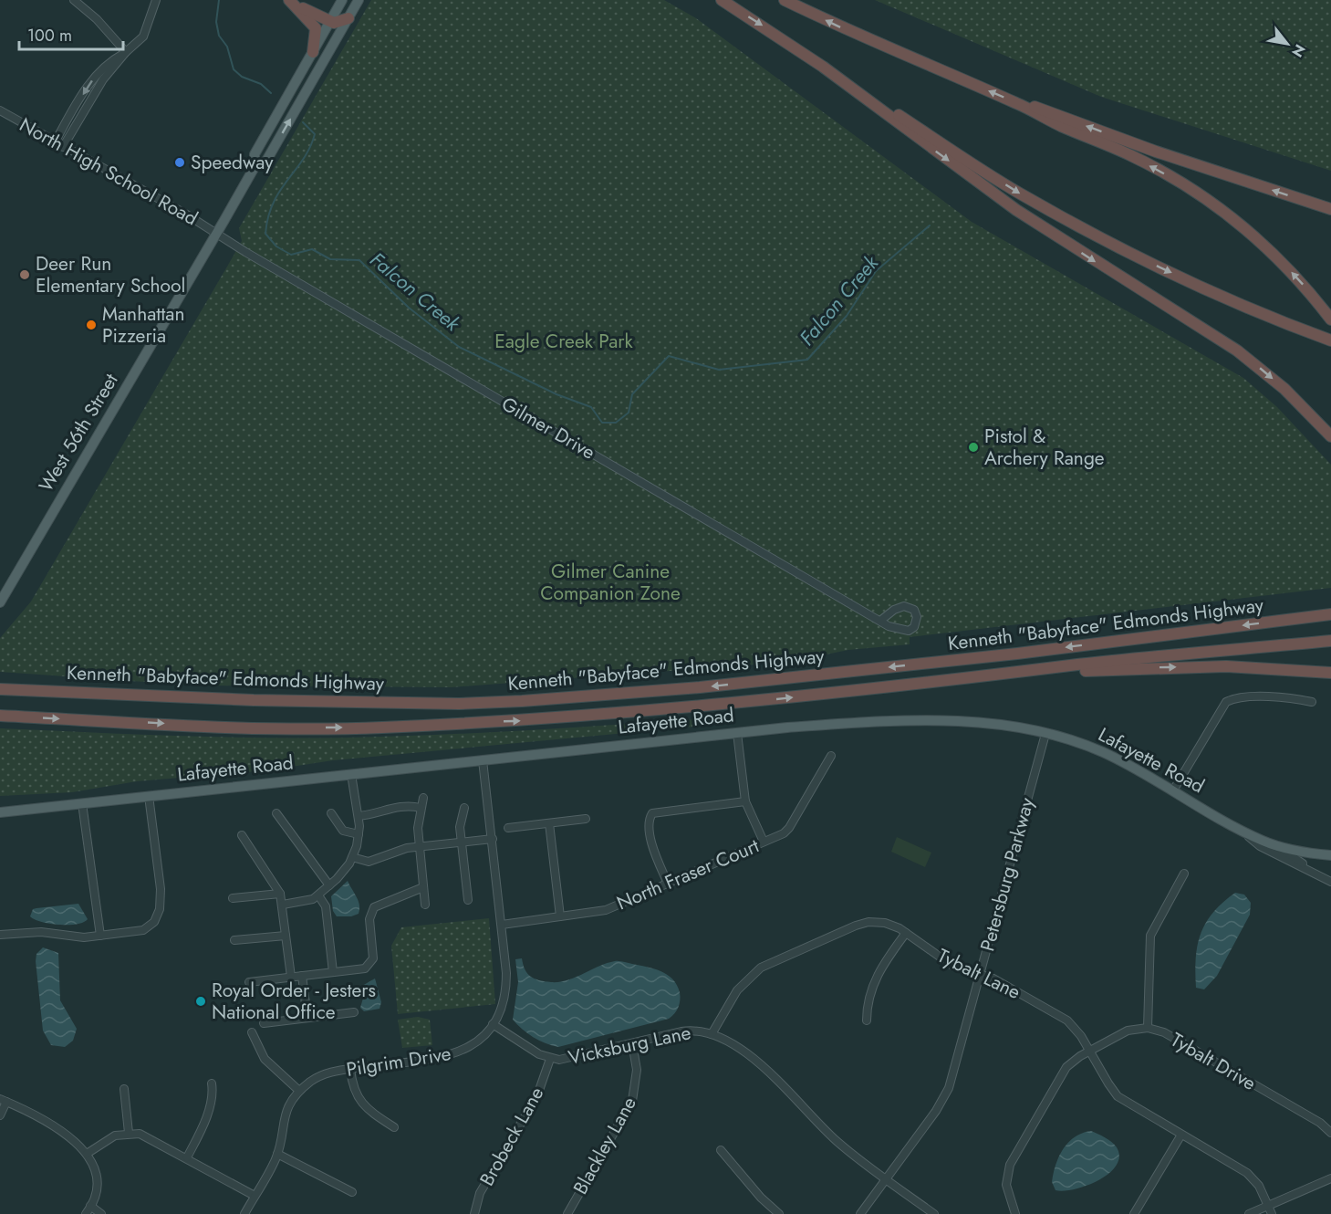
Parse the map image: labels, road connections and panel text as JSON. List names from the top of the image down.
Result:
{
  "streets": {
    "highway": ["Kenneth \"Babyface\" Edmonds Highway"],
    "main road": ["West 56th Street", "Lafayette Road"],
    "street": [
      "North High School Road",
      "Gilmer Drive",
      "North Fraser Court",
      "Petersburg Parkway",
      "Tybalt Lane",
      "Vicksburg Lane",
      "Pilgrim Drive",
      "Tybalt Drive",
      "Brobeck Lane",
      "Blackley Lane"
    ]
  },
  "crossings": [
    ["North High School Road", "Gilmer Drive"],
    ["North High School Road", "West 56th Street"],
    ["Gilmer Drive", "West 56th Street"],
    ["Lafayette Road", "Petersburg Parkway"],
    ["Lafayette Road", "Pilgrim Drive"],
    ["North Fraser Court", "Pilgrim Drive"],
    ["Petersburg Parkway", "Tybalt Lane"],
    ["Petersburg Parkway", "Vicksburg Lane"],
    ["Tybalt Lane", "Vicksburg Lane"],
    ["Tybalt Lane", "Tybalt Drive"],
    ["Vicksburg Lane", "Pilgrim Drive"],
    ["Vicksburg Lane", "Brobeck Lane"],
    ["Vicksburg Lane", "Blackley Lane"]
  ],
  "water": ["Falcon Creek"],
  "parks": ["Eagle Creek Park", "Gilmer Canine Companion Zone"],
  "places": [
    "Speedway",
    "Deer Run Elementary School",
    "Manhattan Pizzeria",
    "Pistol & Archery Range",
    "Royal Order - Jesters National Office"
  ],
  "scale_bar": "100 m",
  "north": "bottom right"
}
